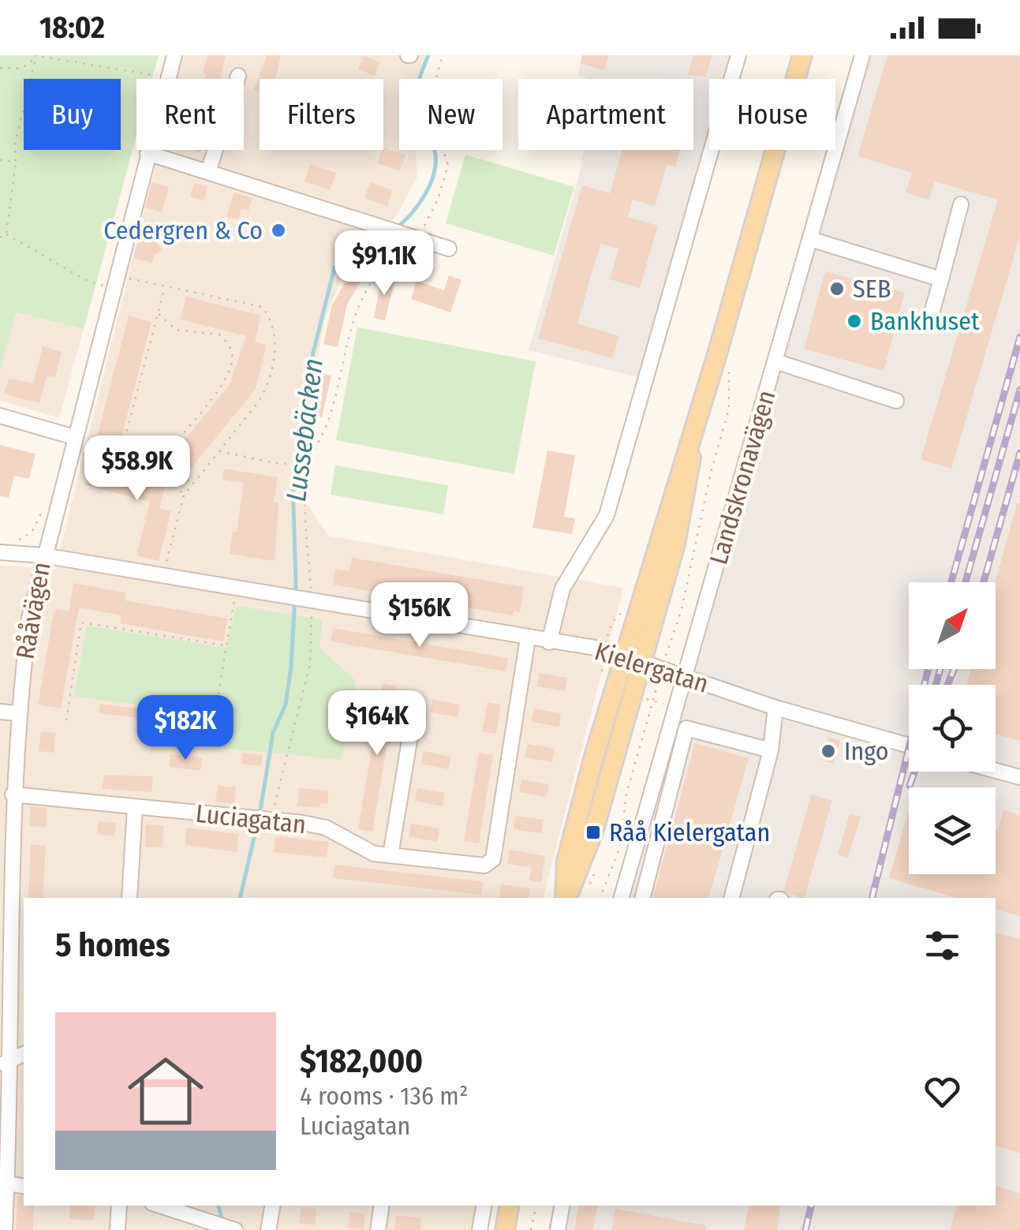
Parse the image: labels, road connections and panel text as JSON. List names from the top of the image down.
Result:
{
  "streets": {
    "main road": ["Landskronavägen"],
    "street": ["Rååvägen", "Kielergatan", "Luciagatan"]
  },
  "crossings": [
    ["Landskronavägen", "Kielergatan"],
    ["Rååvägen", "Kielergatan"],
    ["Rååvägen", "Luciagatan"],
    ["Kielergatan", "Luciagatan"]
  ],
  "water": ["Lussebäcken"],
  "places": {
    "other": [
      "Cedergren & Co",
      "SEB",
      "Bankhuset",
      "Ingo"
    ],
    "transit": ["Råå Kielergatan"]
  },
  "north": "top right",
  "page": {
    "status": "18:02",
    "chip": [
      "Buy",
      "Rent",
      "Filters",
      "New",
      "Apartment",
      "House"
    ],
    "price": [
      "$91.1K",
      "$58.9K",
      "$156K",
      "$164K",
      "$182K"
    ],
    "heading": "5 homes",
    "list": [
      {
        "name": "$182,000",
        "note": "4 rooms · 136 m² · Luciagatan"
      }
    ]
  }
}
